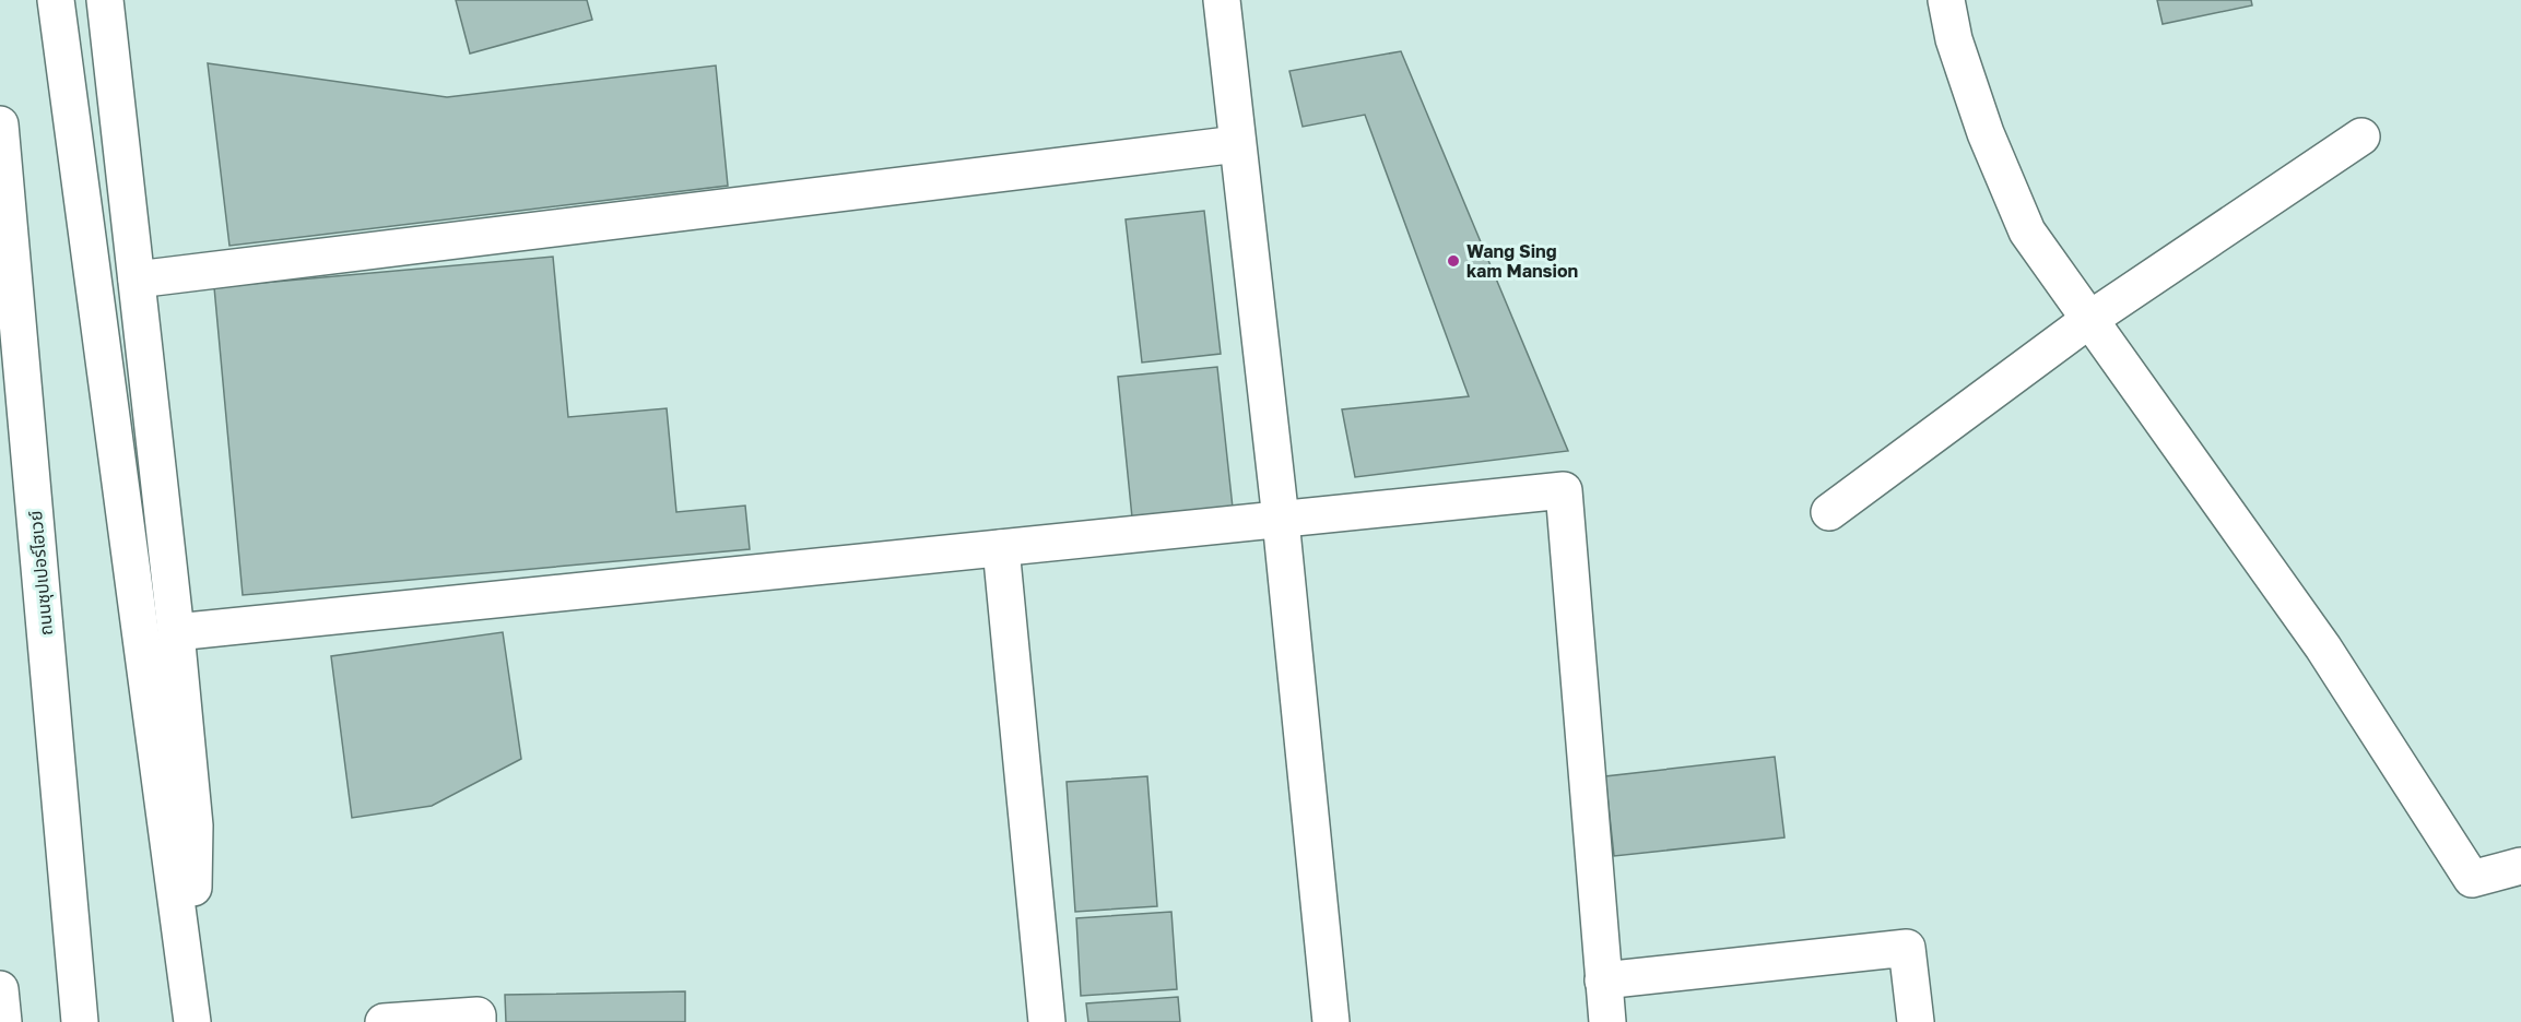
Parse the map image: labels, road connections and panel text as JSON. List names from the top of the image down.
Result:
{
  "streets": {
    "main road": ["ถนนซุปเปอร์ไฮเวย์"]
  },
  "places": ["Wang Sing kam Mansion"]
}
